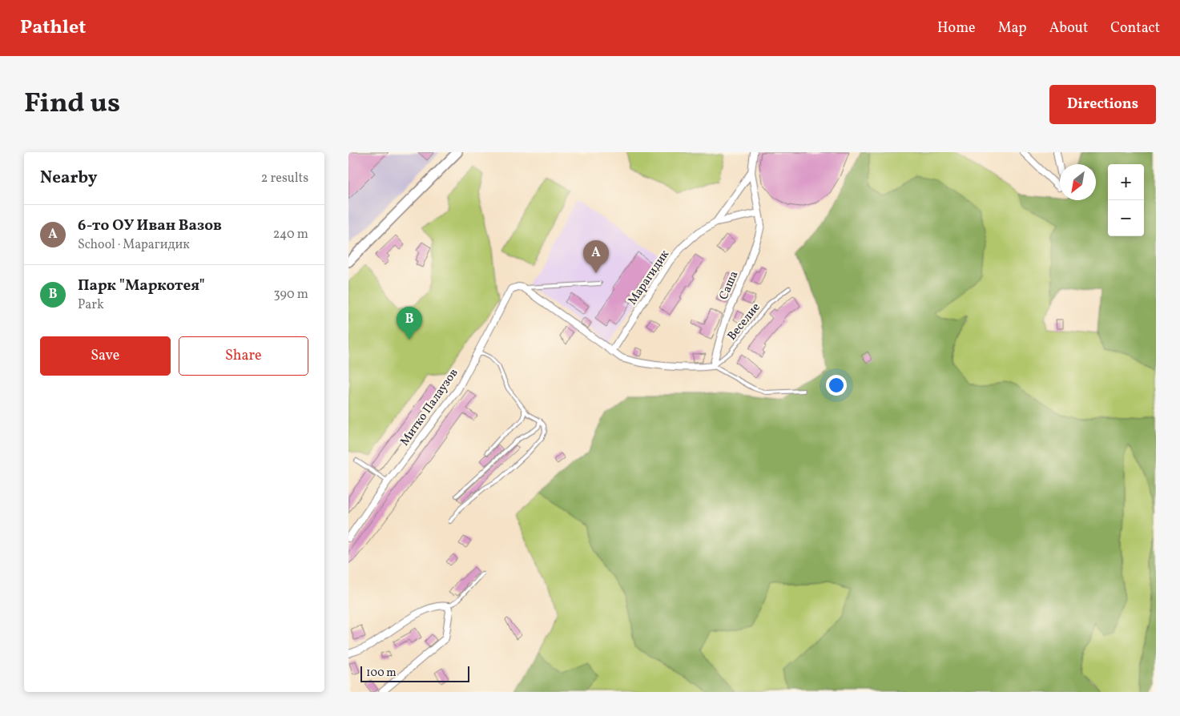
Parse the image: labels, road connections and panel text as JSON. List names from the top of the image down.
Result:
{
  "streets": {
    "street": ["Марагидик", "Саша", "Митко Палаузов"],
    "lane": ["Веселие"]
  },
  "crossings": [
    ["Марагидик", "Саша"],
    ["Саша", "Веселие"]
  ],
  "scale_bar": "100 m",
  "north": "bottom left",
  "page": {
    "header": "Pathlet",
    "nav": [
      "Home",
      "Map",
      "About",
      "Contact"
    ],
    "title": "Find us",
    "buttons": [
      "Directions",
      ["Save", "Share"]
    ],
    "heading": ["Nearby", "2 results"],
    "map_buttons": ["+", "−"],
    "list": [
      {
        "mark": "A",
        "name": "6-то ОУ Иван Вазов",
        "note": "School · Марагидик",
        "value": "240 m"
      },
      {
        "mark": "B",
        "name": "Парк \"Маркотея\"",
        "note": "Park",
        "value": "390 m"
      }
    ],
    "pins": ["A", "B"],
    "scale": "100 m"
  }
}
